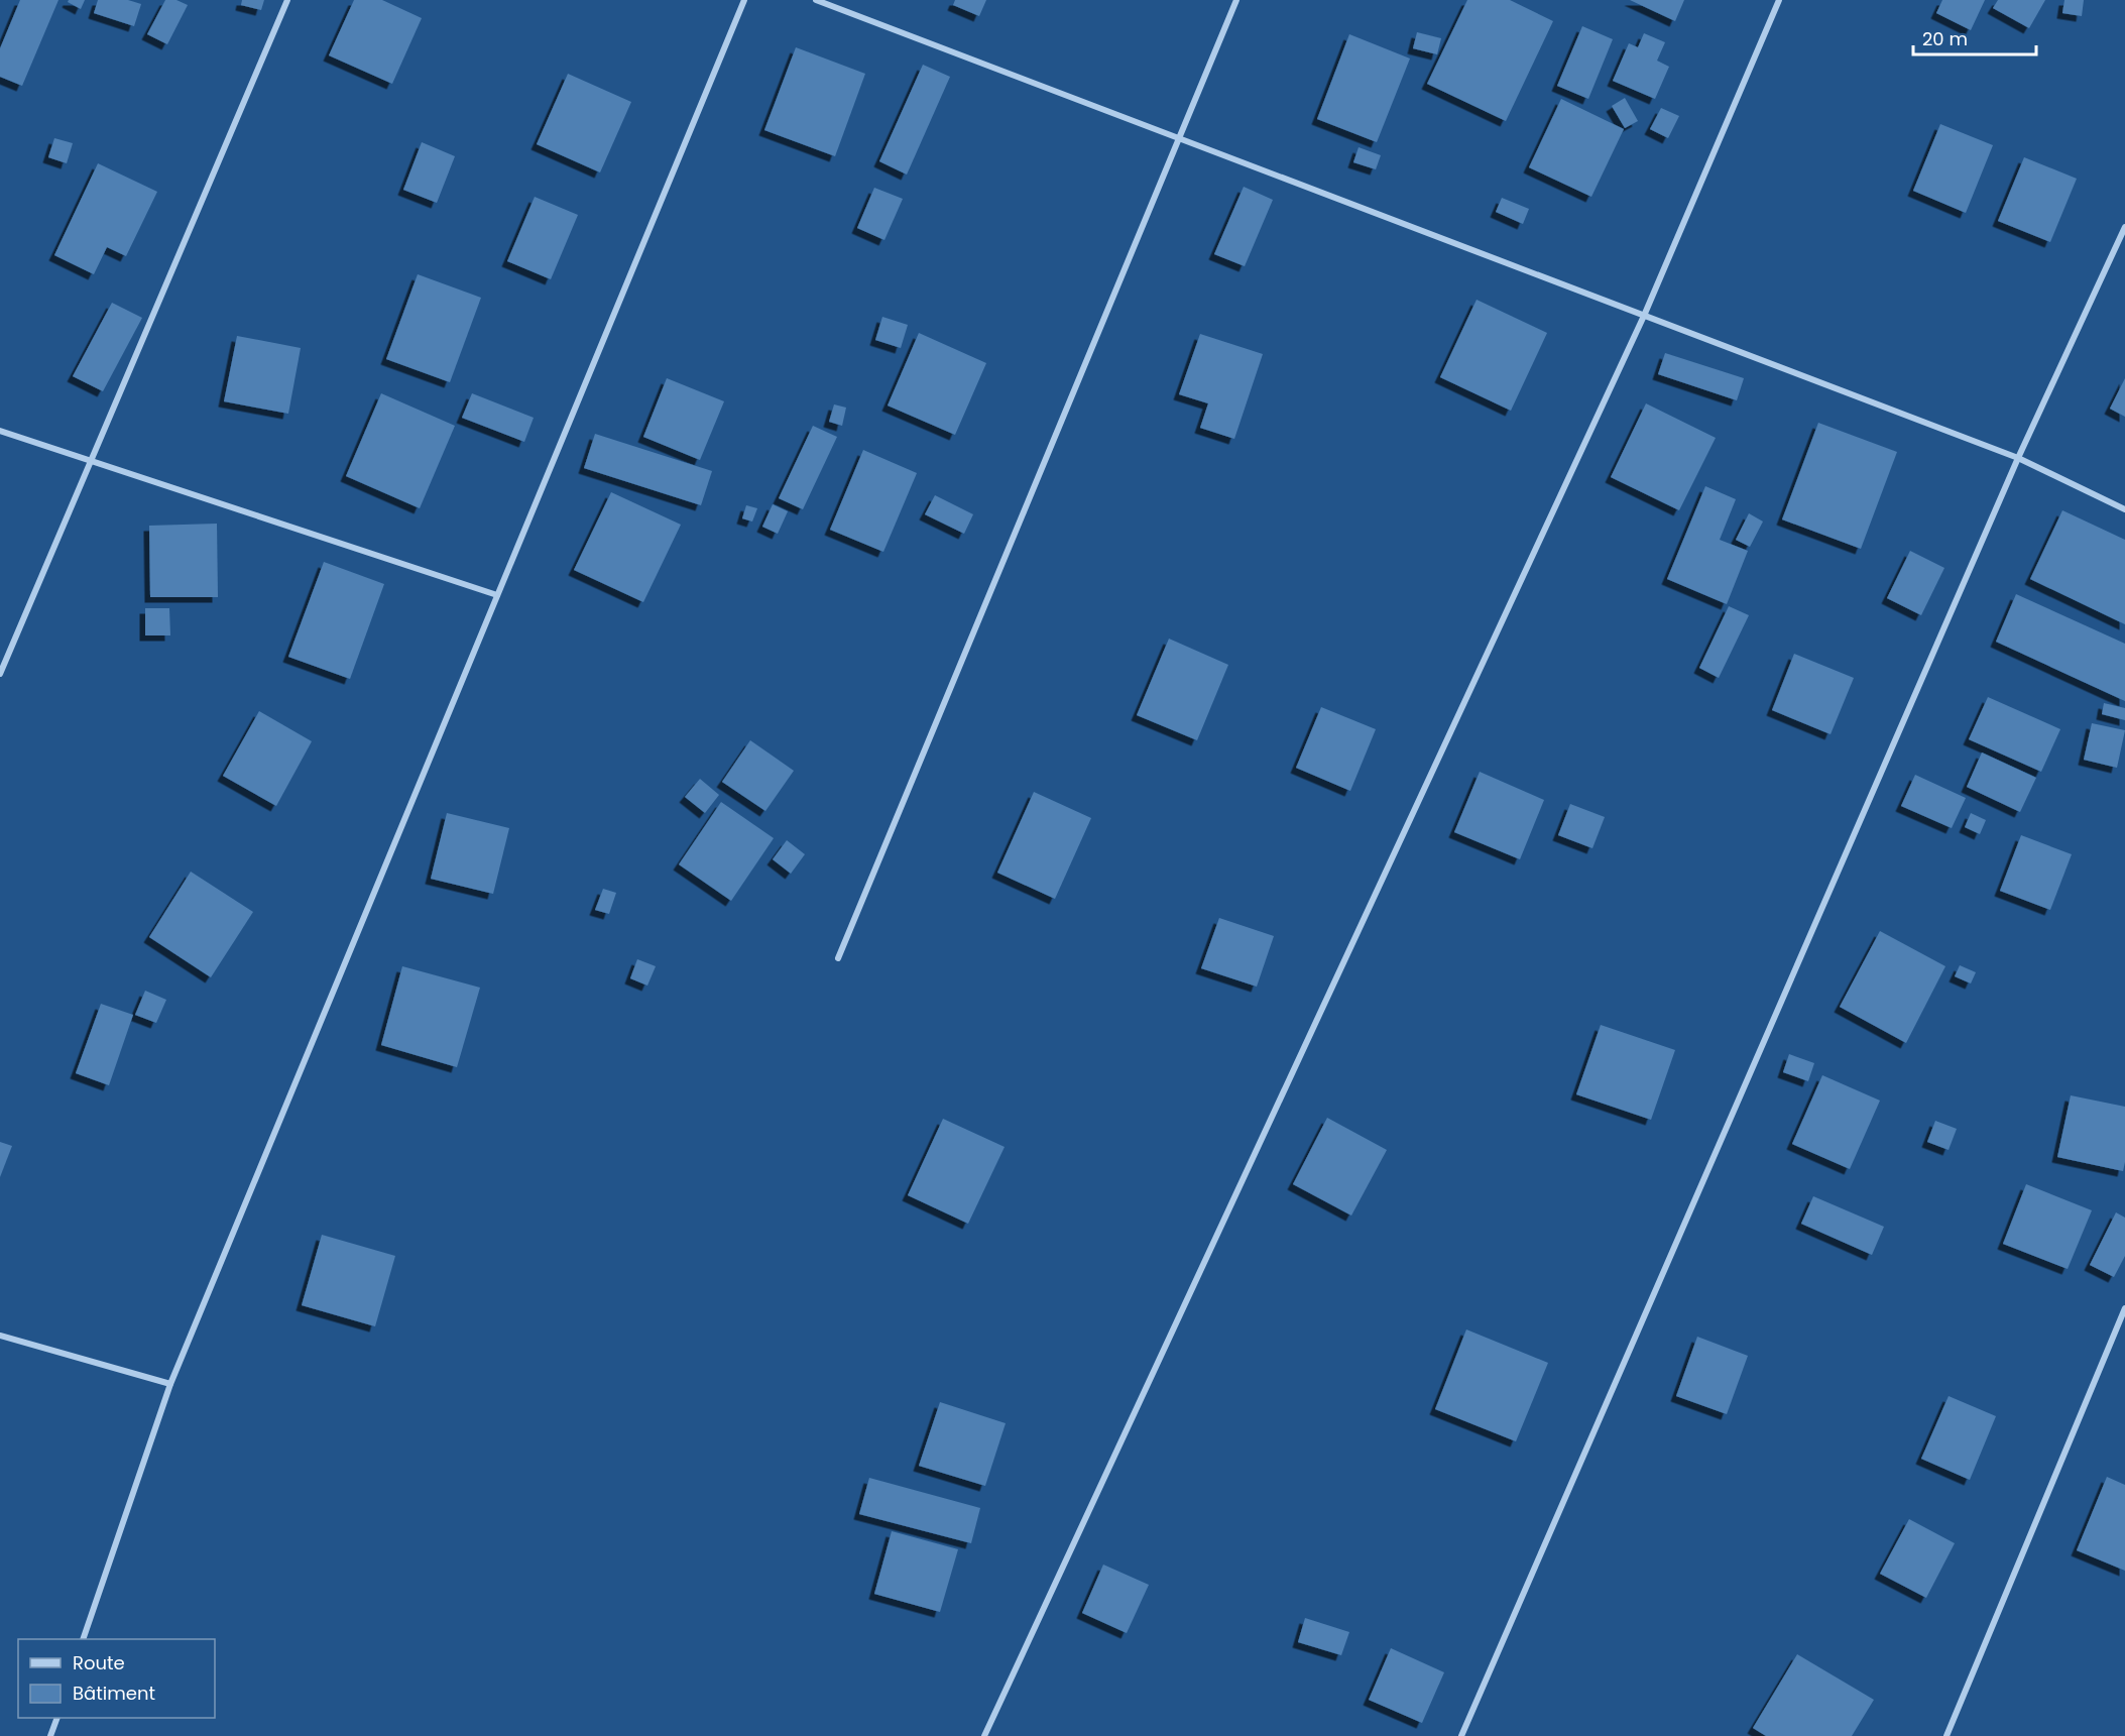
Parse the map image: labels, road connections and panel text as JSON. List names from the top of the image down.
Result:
{
  "legend": ["Route", "Bâtiment"],
  "scale_bar": "20 m"
}
